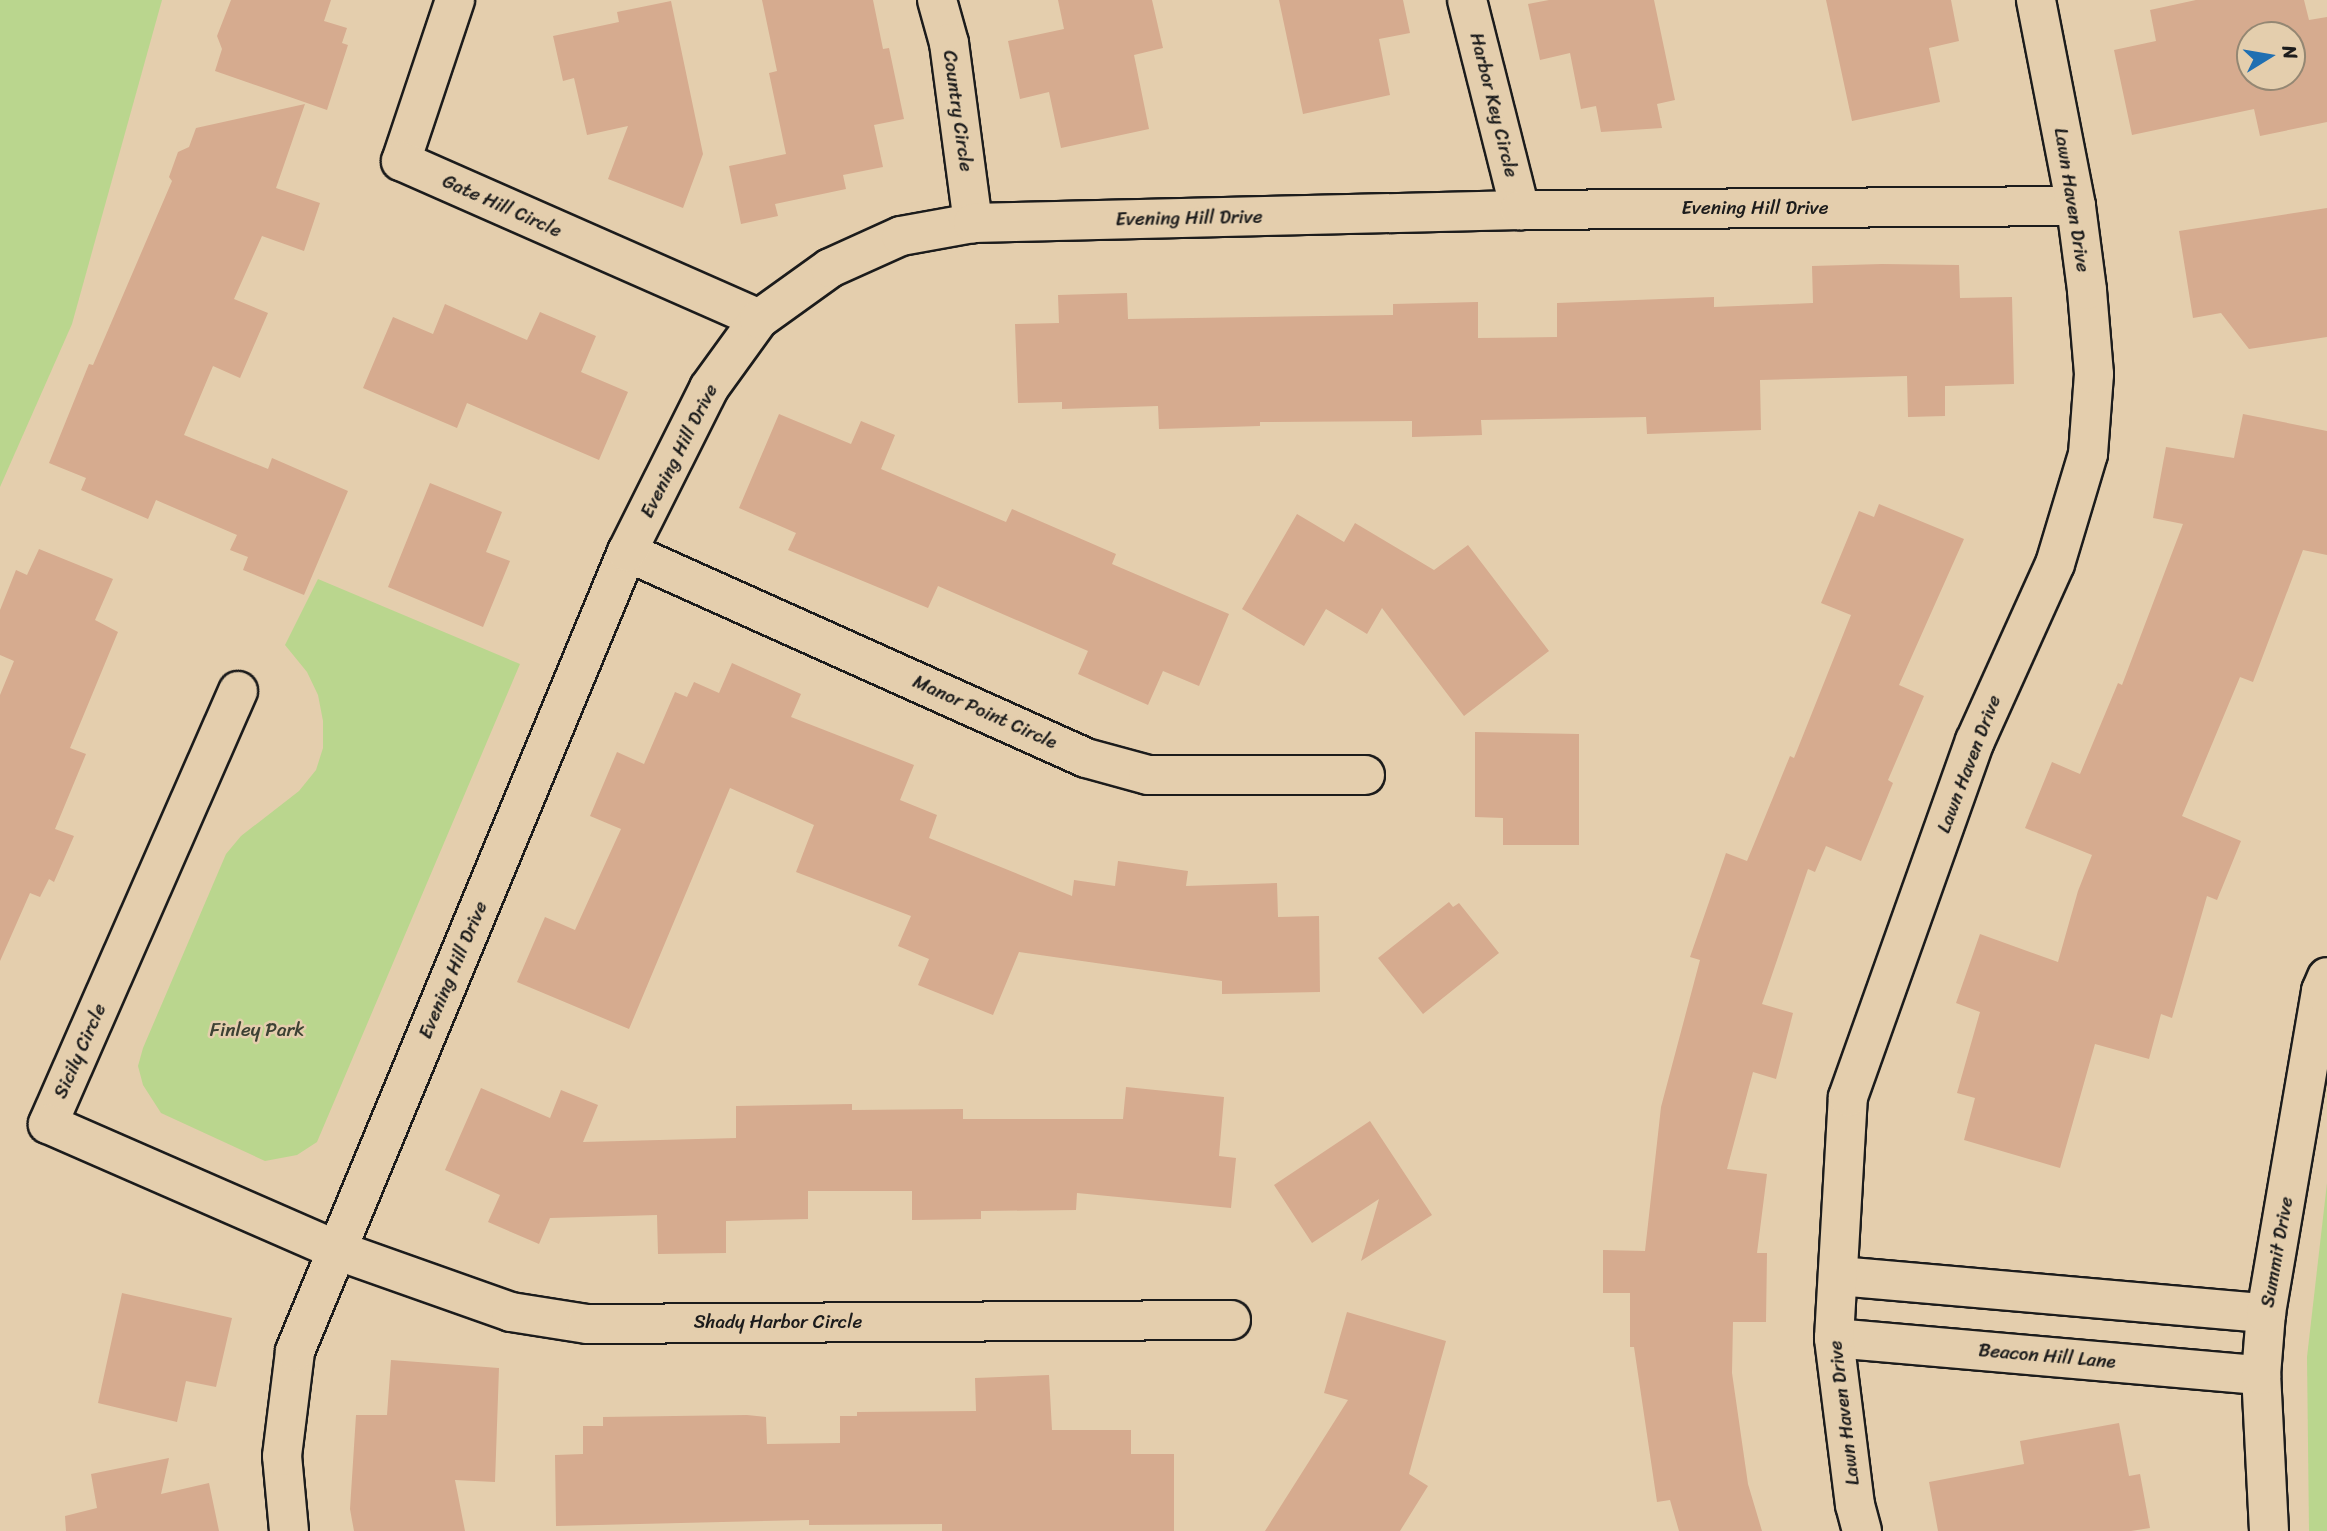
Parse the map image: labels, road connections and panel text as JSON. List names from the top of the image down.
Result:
{
  "streets": {
    "street": [
      "Harbor Key Circle",
      "Country Circle",
      "Lawn Haven Drive",
      "Gate Hill Circle",
      "Evening Hill Drive",
      "Manor Point Circle",
      "Sicily Circle",
      "Summit Drive",
      "Shady Harbor Circle",
      "Beacon Hill Lane"
    ]
  },
  "crossings": [
    ["Harbor Key Circle", "Evening Hill Drive"],
    ["Country Circle", "Evening Hill Drive"],
    ["Lawn Haven Drive", "Evening Hill Drive"],
    ["Lawn Haven Drive", "Beacon Hill Lane"],
    ["Gate Hill Circle", "Evening Hill Drive"],
    ["Evening Hill Drive", "Manor Point Circle"],
    ["Evening Hill Drive", "Sicily Circle"],
    ["Evening Hill Drive", "Shady Harbor Circle"],
    ["Sicily Circle", "Shady Harbor Circle"],
    ["Summit Drive", "Beacon Hill Lane"]
  ],
  "parks": ["Finley Park"],
  "north": "right"
}
